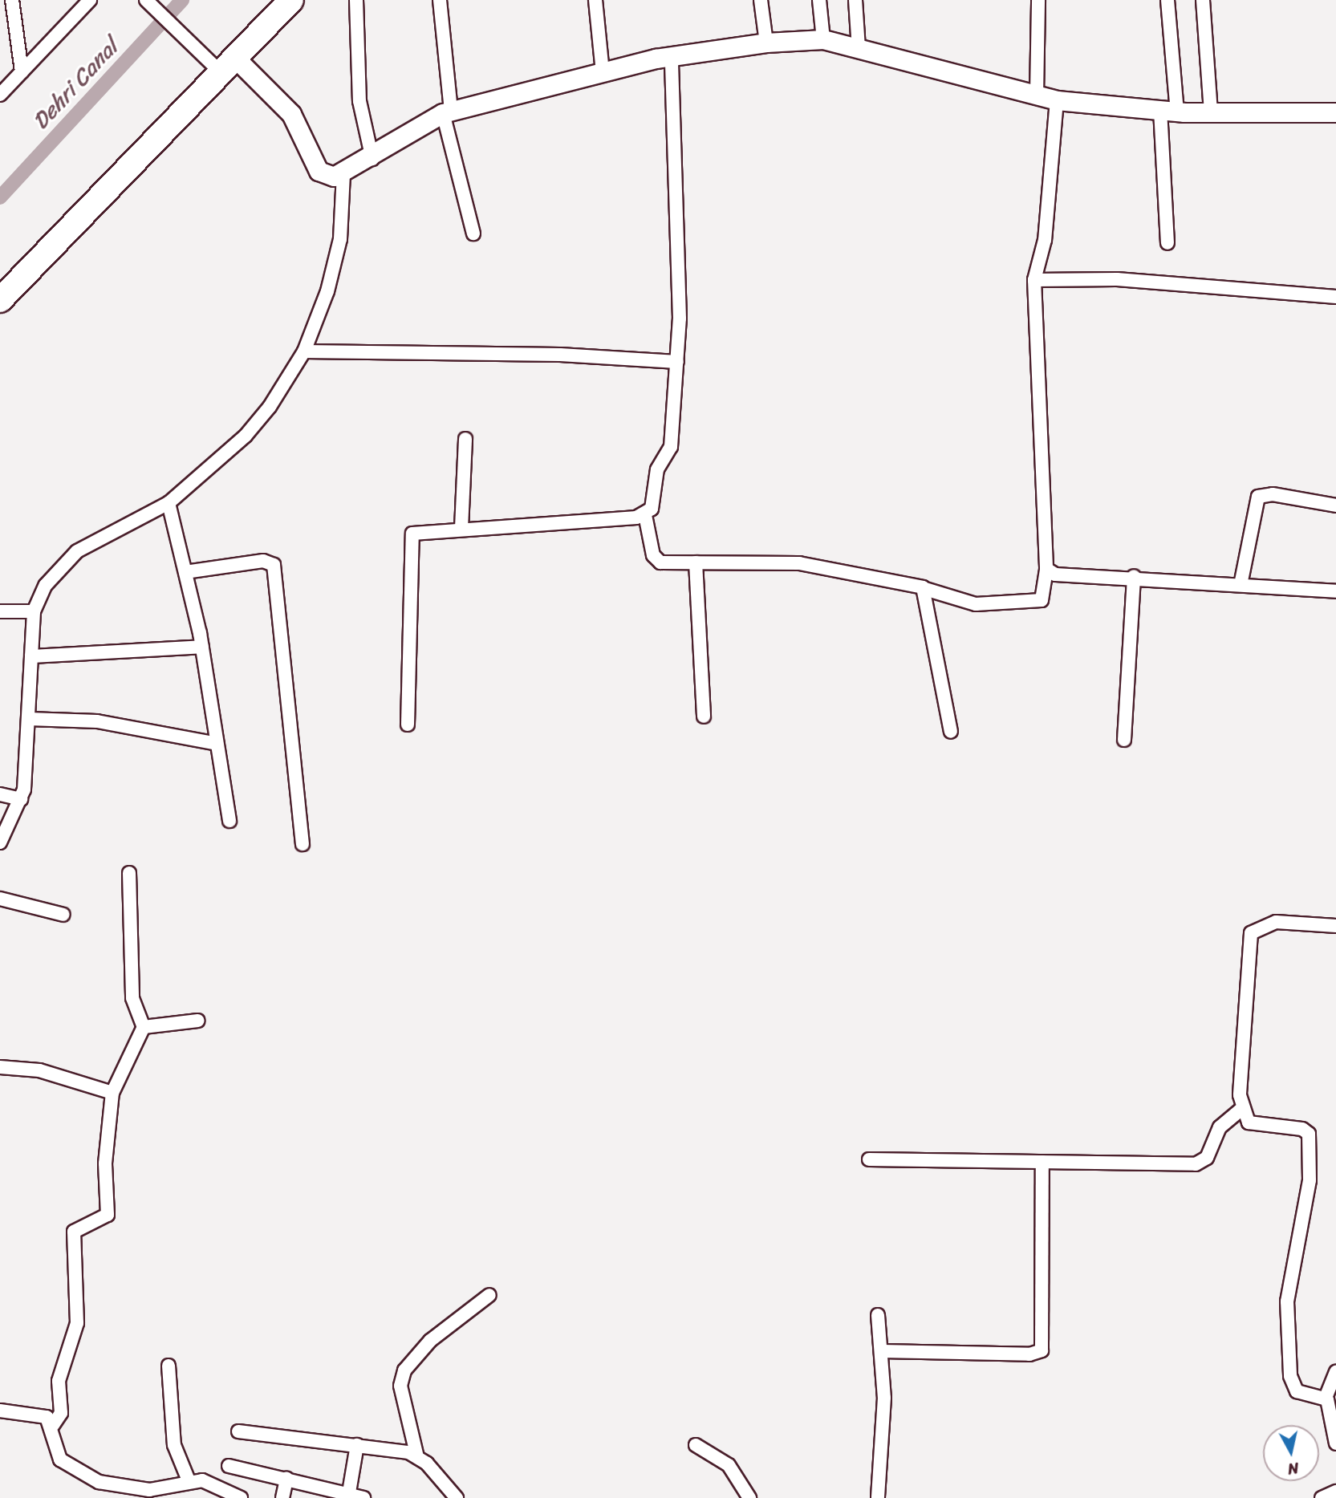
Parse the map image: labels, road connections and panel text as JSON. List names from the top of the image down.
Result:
{
  "water": ["Dehri Canal"],
  "north": "bottom"
}
